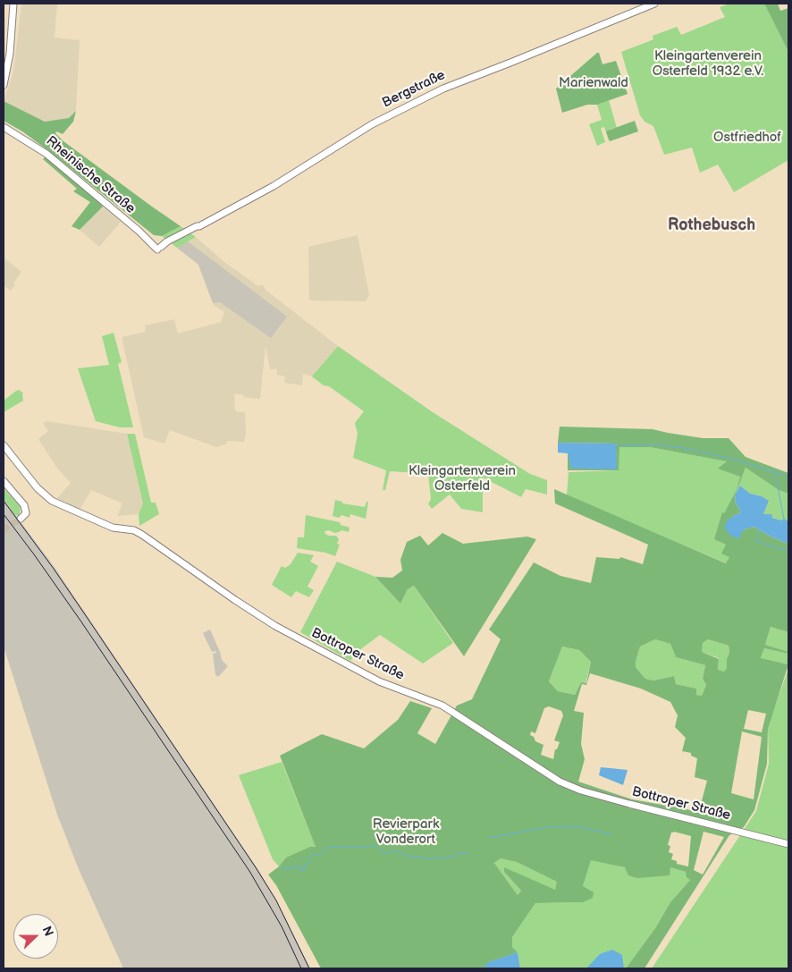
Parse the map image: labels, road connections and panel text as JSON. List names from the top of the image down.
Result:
{
  "streets": {
    "main road": ["Bergstraße", "Rheinische Straße", "Bottroper Straße"]
  },
  "crossings": [
    ["Bergstraße", "Rheinische Straße"]
  ],
  "districts": ["Rothebusch"],
  "parks": [
    "Kleingartenverein Osterfeld 1932 e.V.",
    "Marienwald",
    "Ostfriedhof",
    "Kleingartenverein Osterfeld",
    "Revierpark Vonderort"
  ],
  "north": "right"
}
